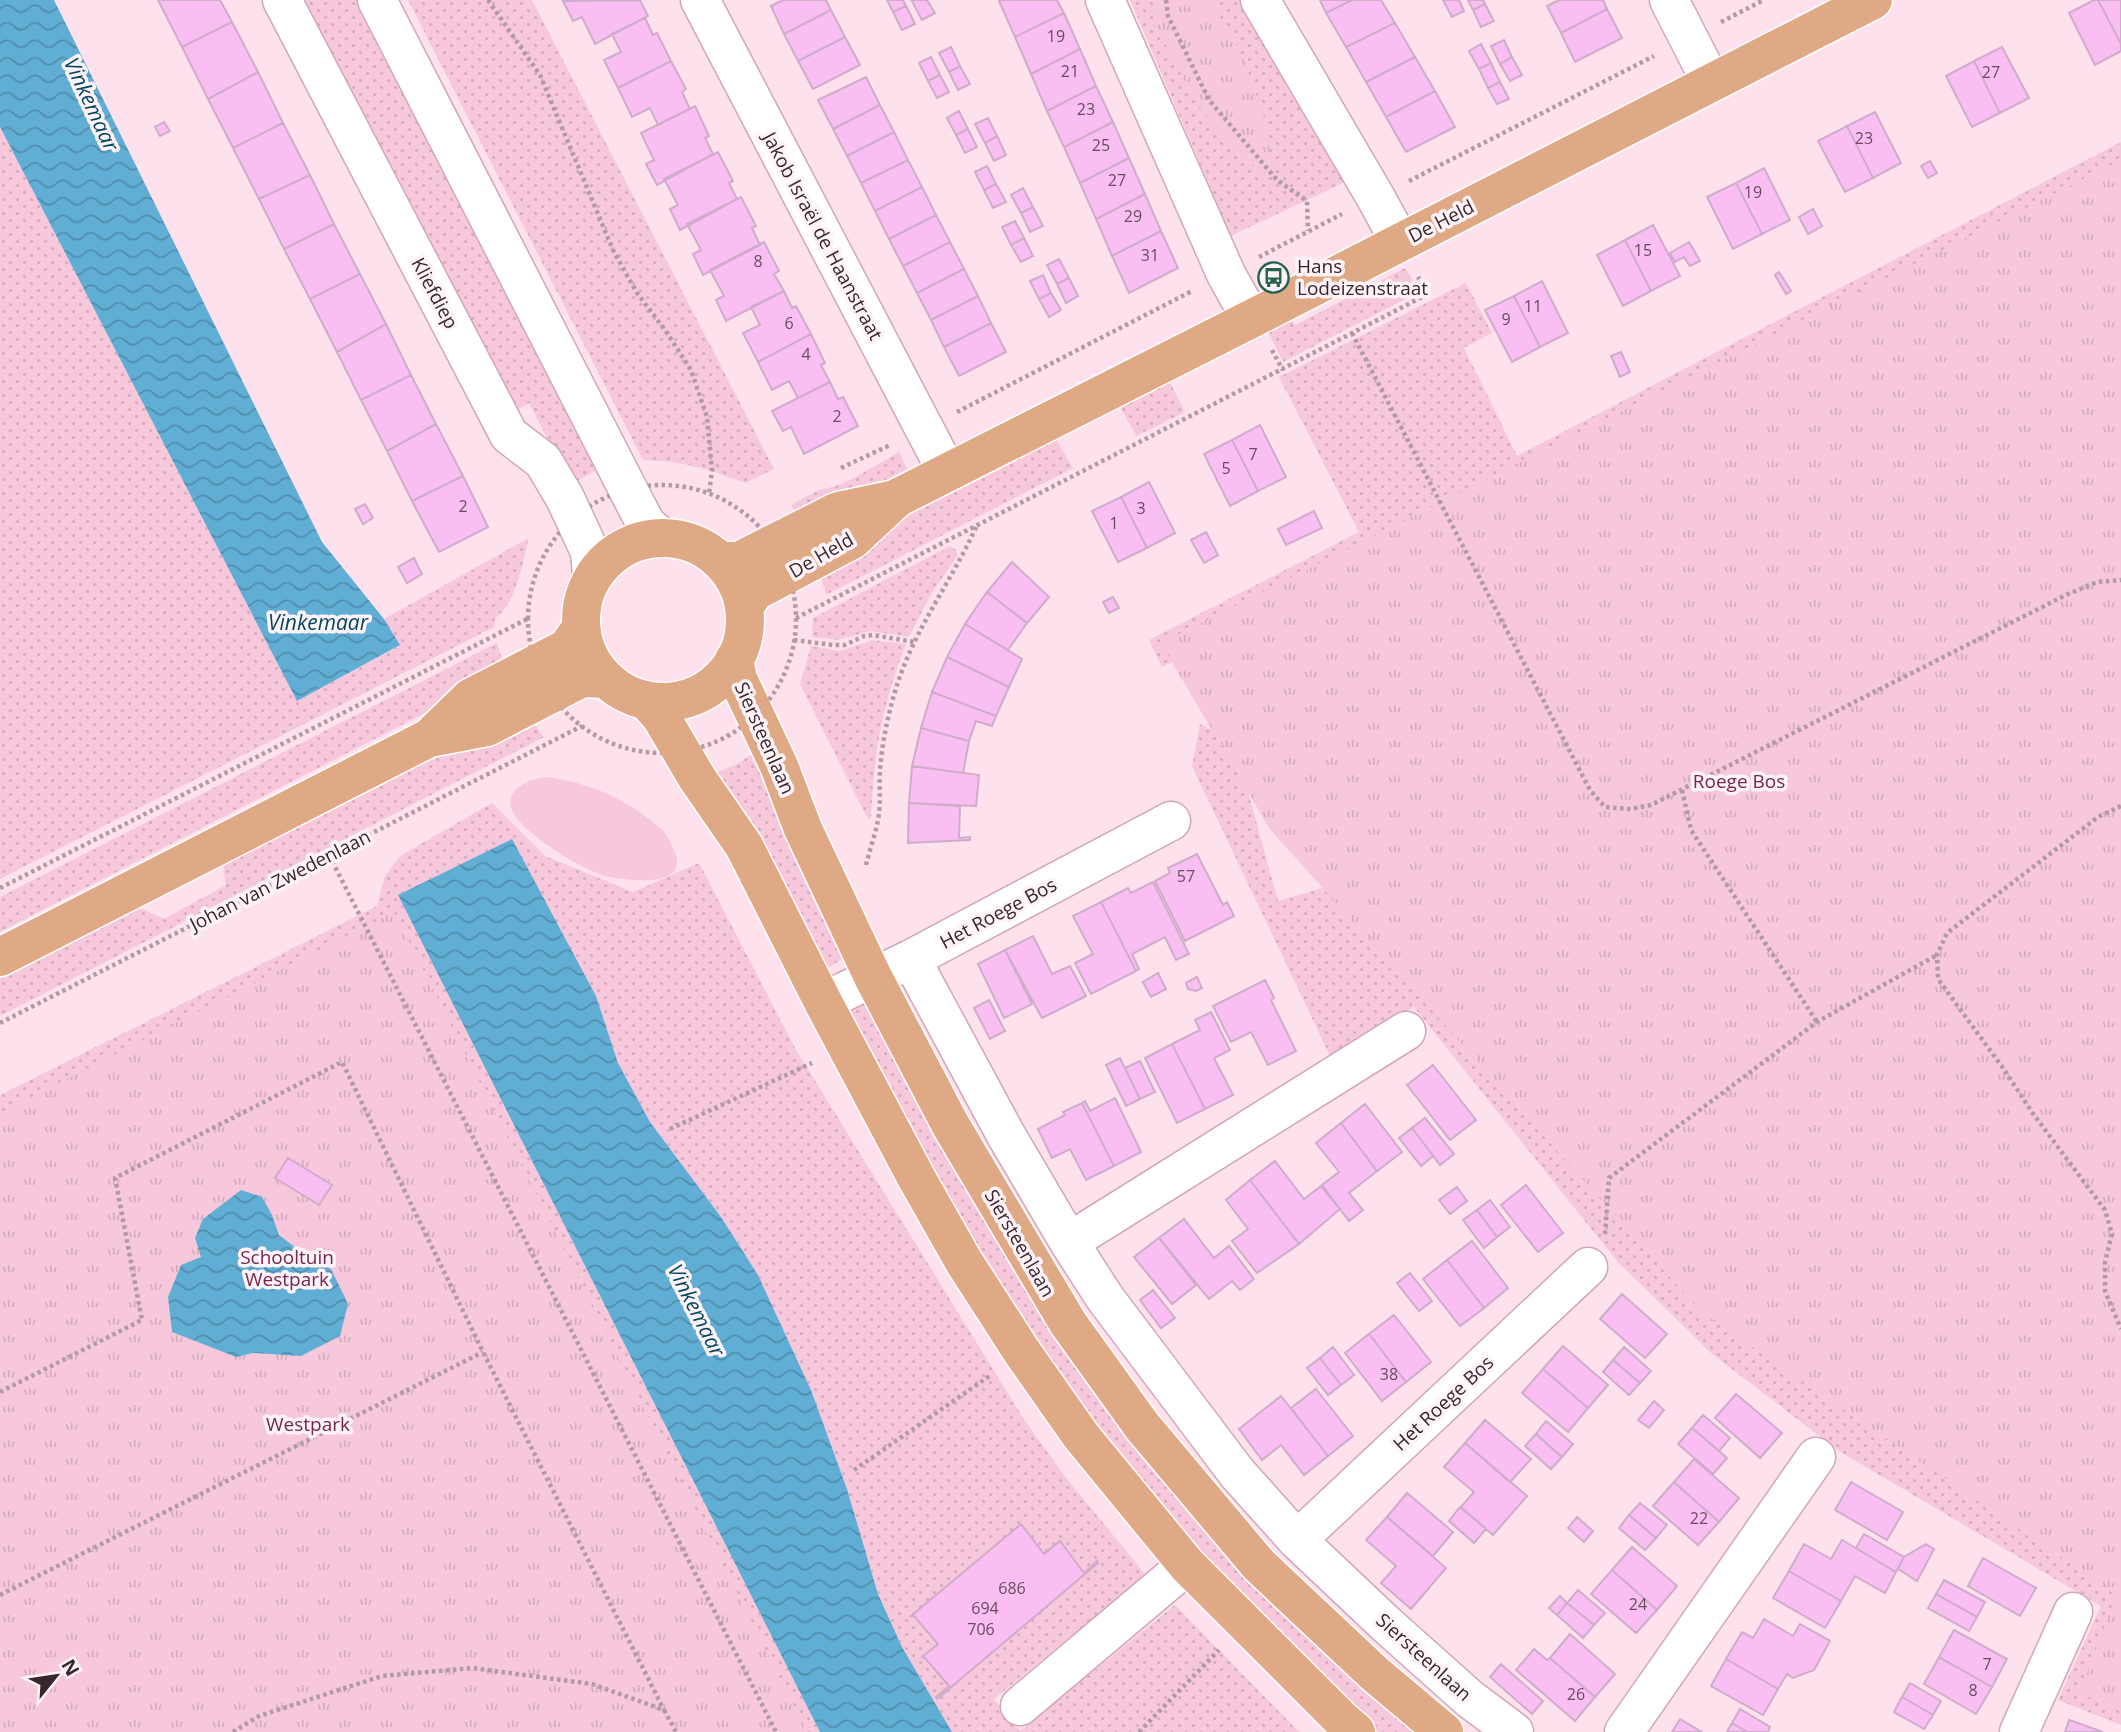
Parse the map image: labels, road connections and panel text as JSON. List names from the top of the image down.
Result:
{
  "streets": {
    "main road": ["De Held", "Siersteenlaan"],
    "street": ["Jakob Israël de Haanstraat", "Kliefdiep", "Het Roege Bos"],
    "path": ["Johan van Zwedenlaan"]
  },
  "crossings": [
    ["De Held", "Jakob Israël de Haanstraat"],
    ["De Held", "Kliefdiep"],
    ["De Held", "Siersteenlaan"],
    ["Kliefdiep", "Siersteenlaan"],
    ["Siersteenlaan", "Het Roege Bos"]
  ],
  "water": ["Vinkemaar"],
  "parks": ["Roege Bos", "Schooltuin Westpark", "Westpark"],
  "places": {
    "bus stop": ["Hans Lodeizenstraat"]
  },
  "house_numbers": [
    "19",
    "21",
    "27",
    "23",
    "23",
    "25",
    "27",
    "19",
    "29",
    "15",
    "31",
    "8",
    "11",
    "9",
    "6",
    "4",
    "2",
    "7",
    "5",
    "2",
    "3",
    "1",
    "57",
    "38",
    "22",
    "686",
    "24",
    "694",
    "706",
    "7",
    "8",
    "26"
  ],
  "north": "top right"
}
